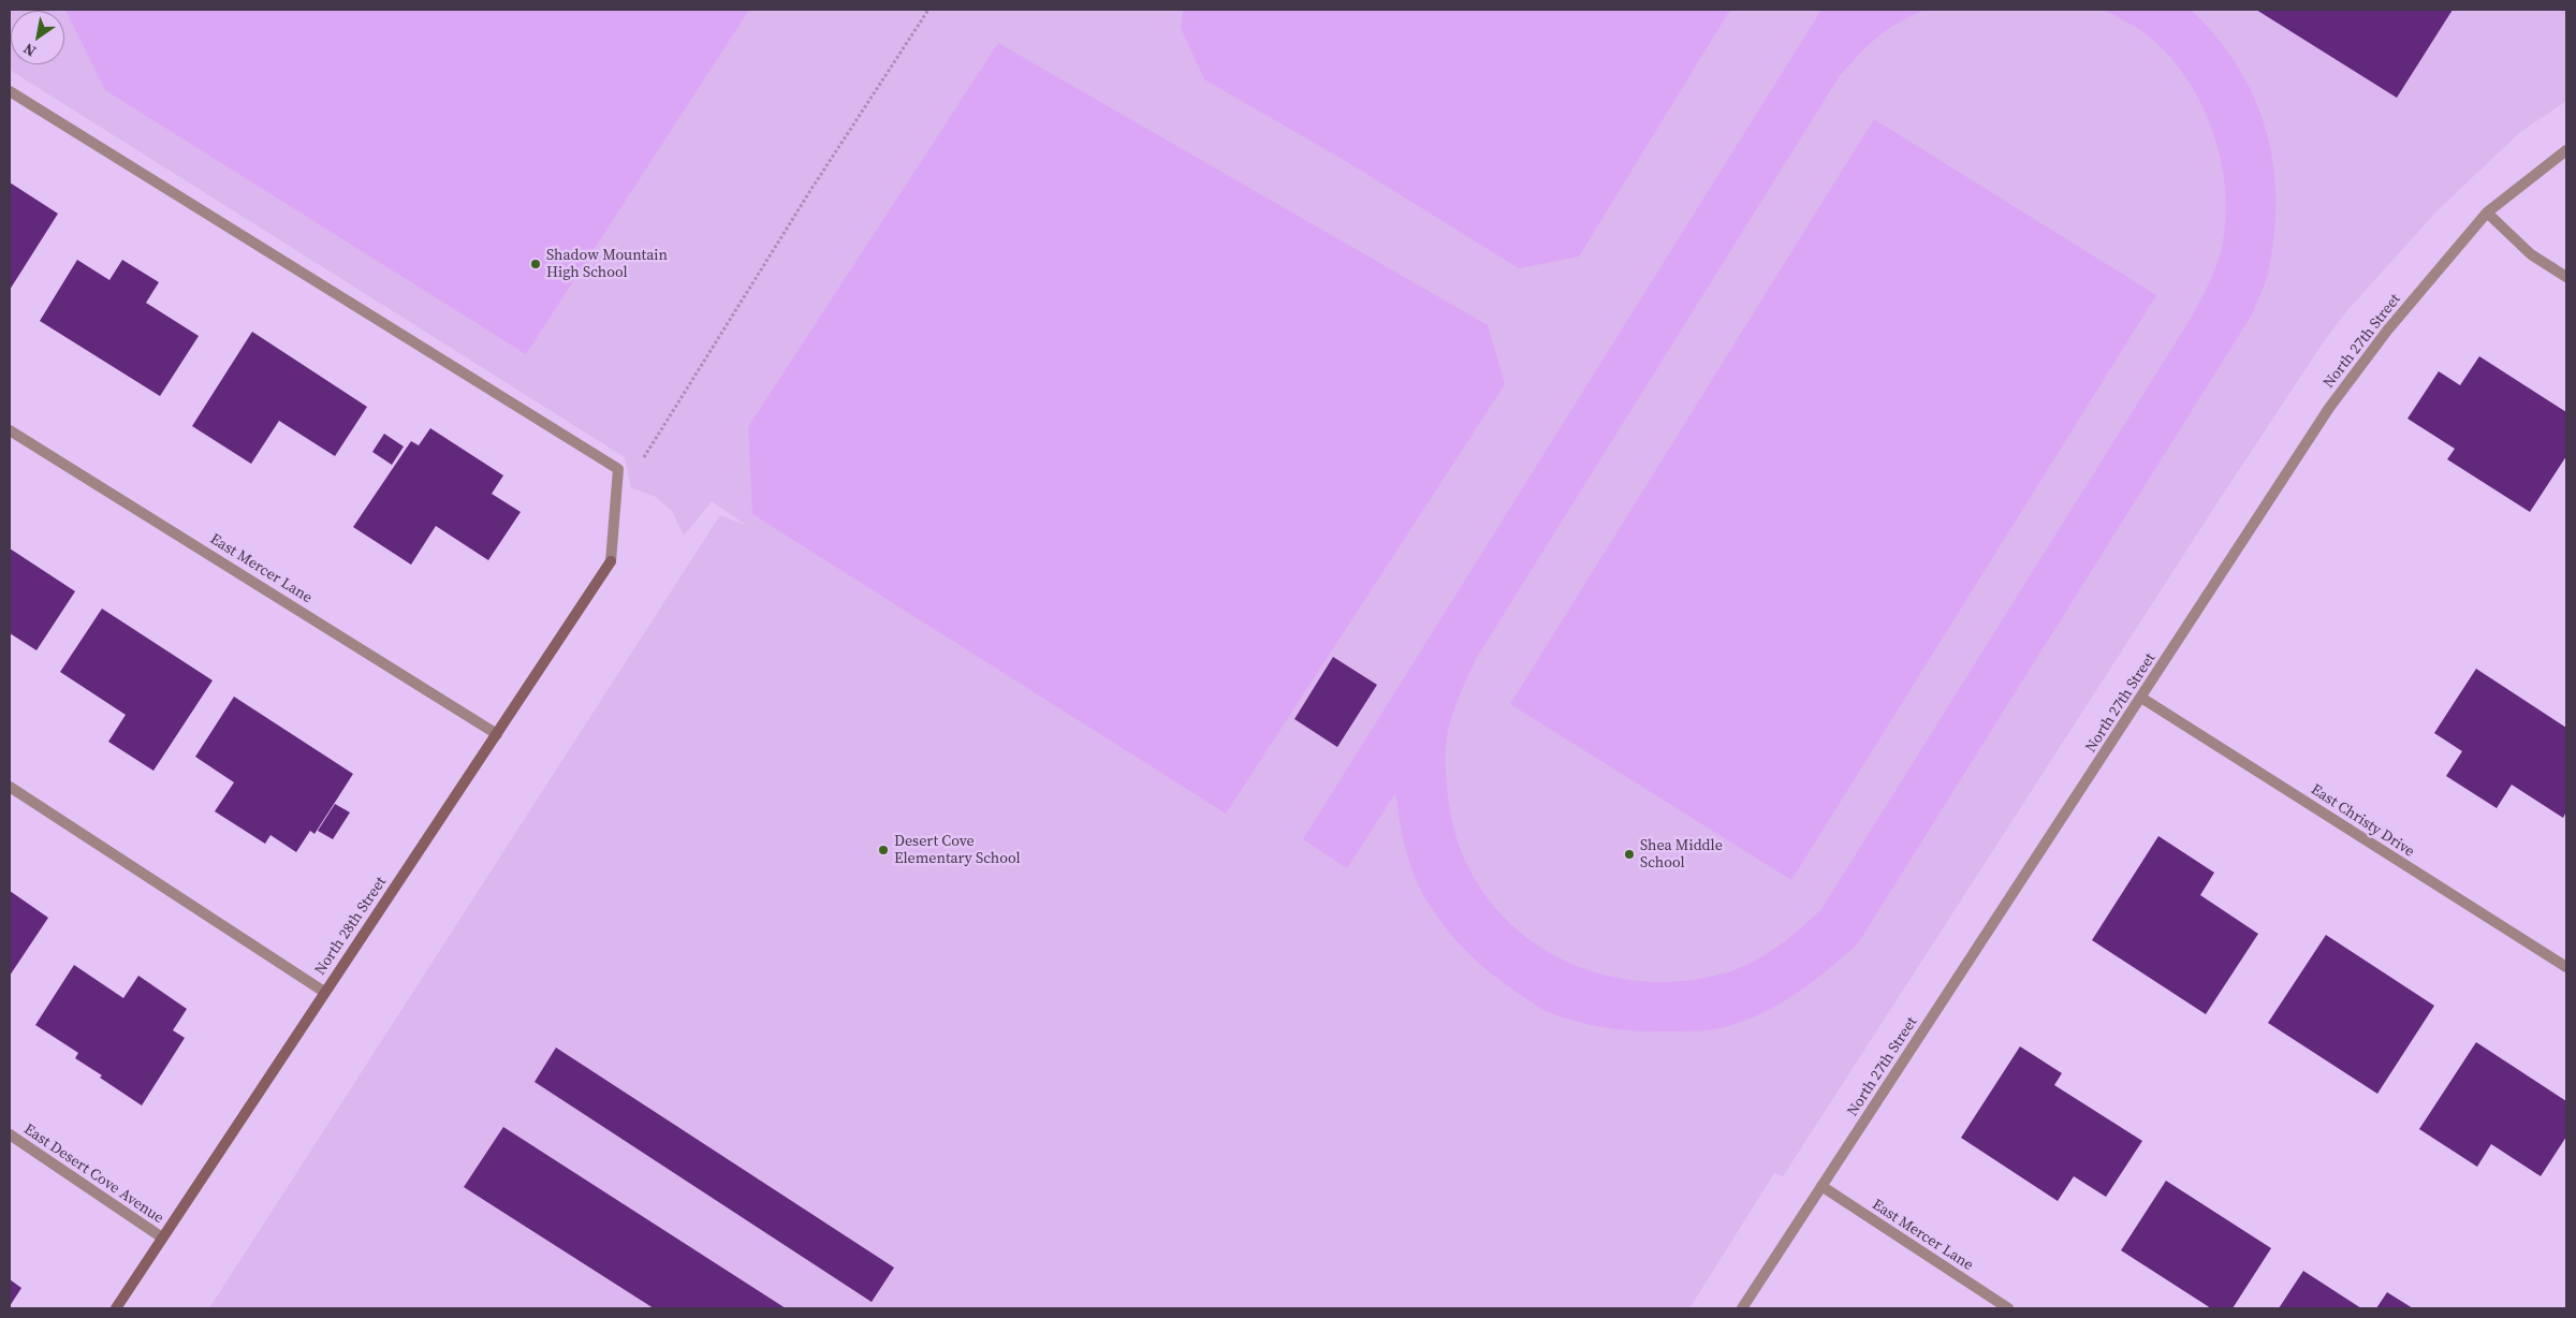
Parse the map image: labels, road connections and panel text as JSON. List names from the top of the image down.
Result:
{
  "streets": {
    "street": [
      "North 27th Street",
      "East Mercer Lane",
      "East Christy Drive",
      "North 28th Street",
      "East Desert Cove Avenue"
    ]
  },
  "crossings": [
    ["North 27th Street", "East Mercer Lane"],
    ["North 27th Street", "East Christy Drive"],
    ["East Mercer Lane", "North 28th Street"],
    ["North 28th Street", "East Desert Cove Avenue"]
  ],
  "places": ["Shadow Mountain High School", "Desert Cove Elementary School", "Shea Middle School"],
  "north": "bottom left"
}
